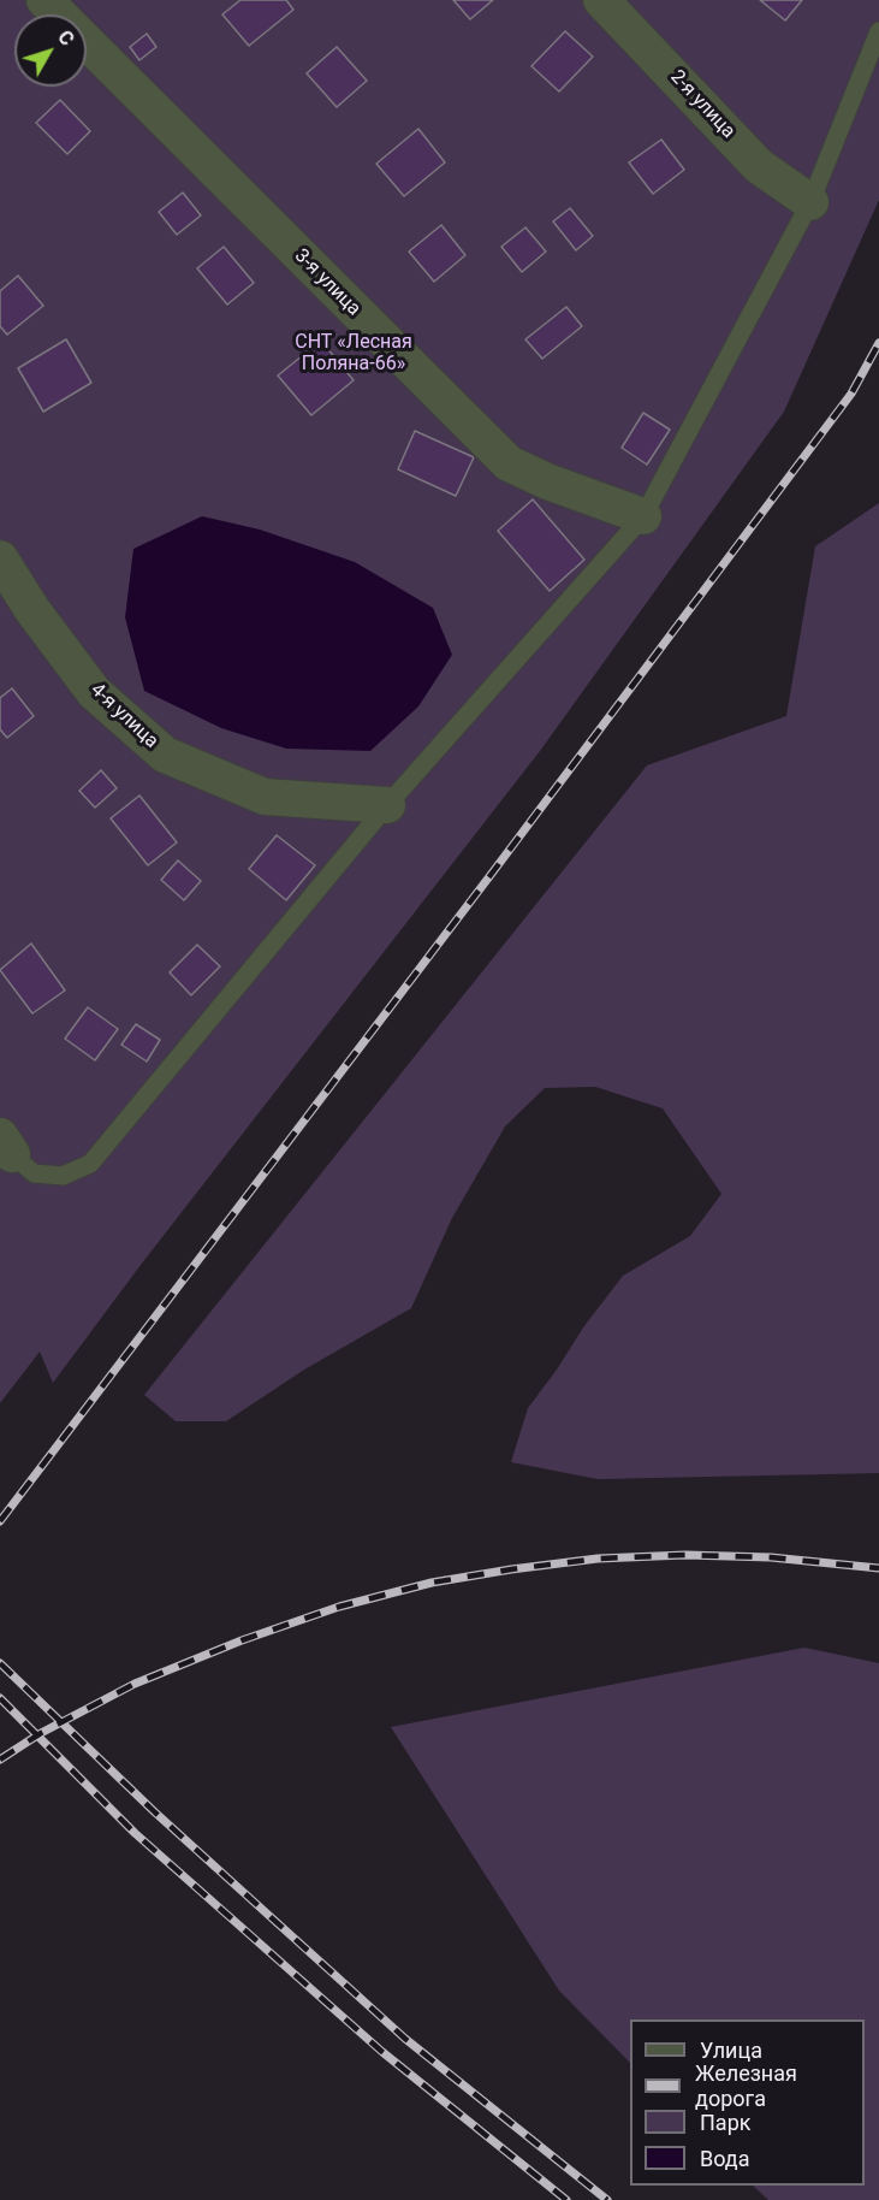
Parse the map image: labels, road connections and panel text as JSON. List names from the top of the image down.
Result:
{
  "streets": {
    "street": ["2-я улица", "3-я улица", "4-я улица"]
  },
  "parks": ["СНТ «Лесная Поляна-66»"],
  "legend": [
    "Улица",
    "Железная дорога",
    "Парк",
    "Вода"
  ],
  "north": "top right"
}
